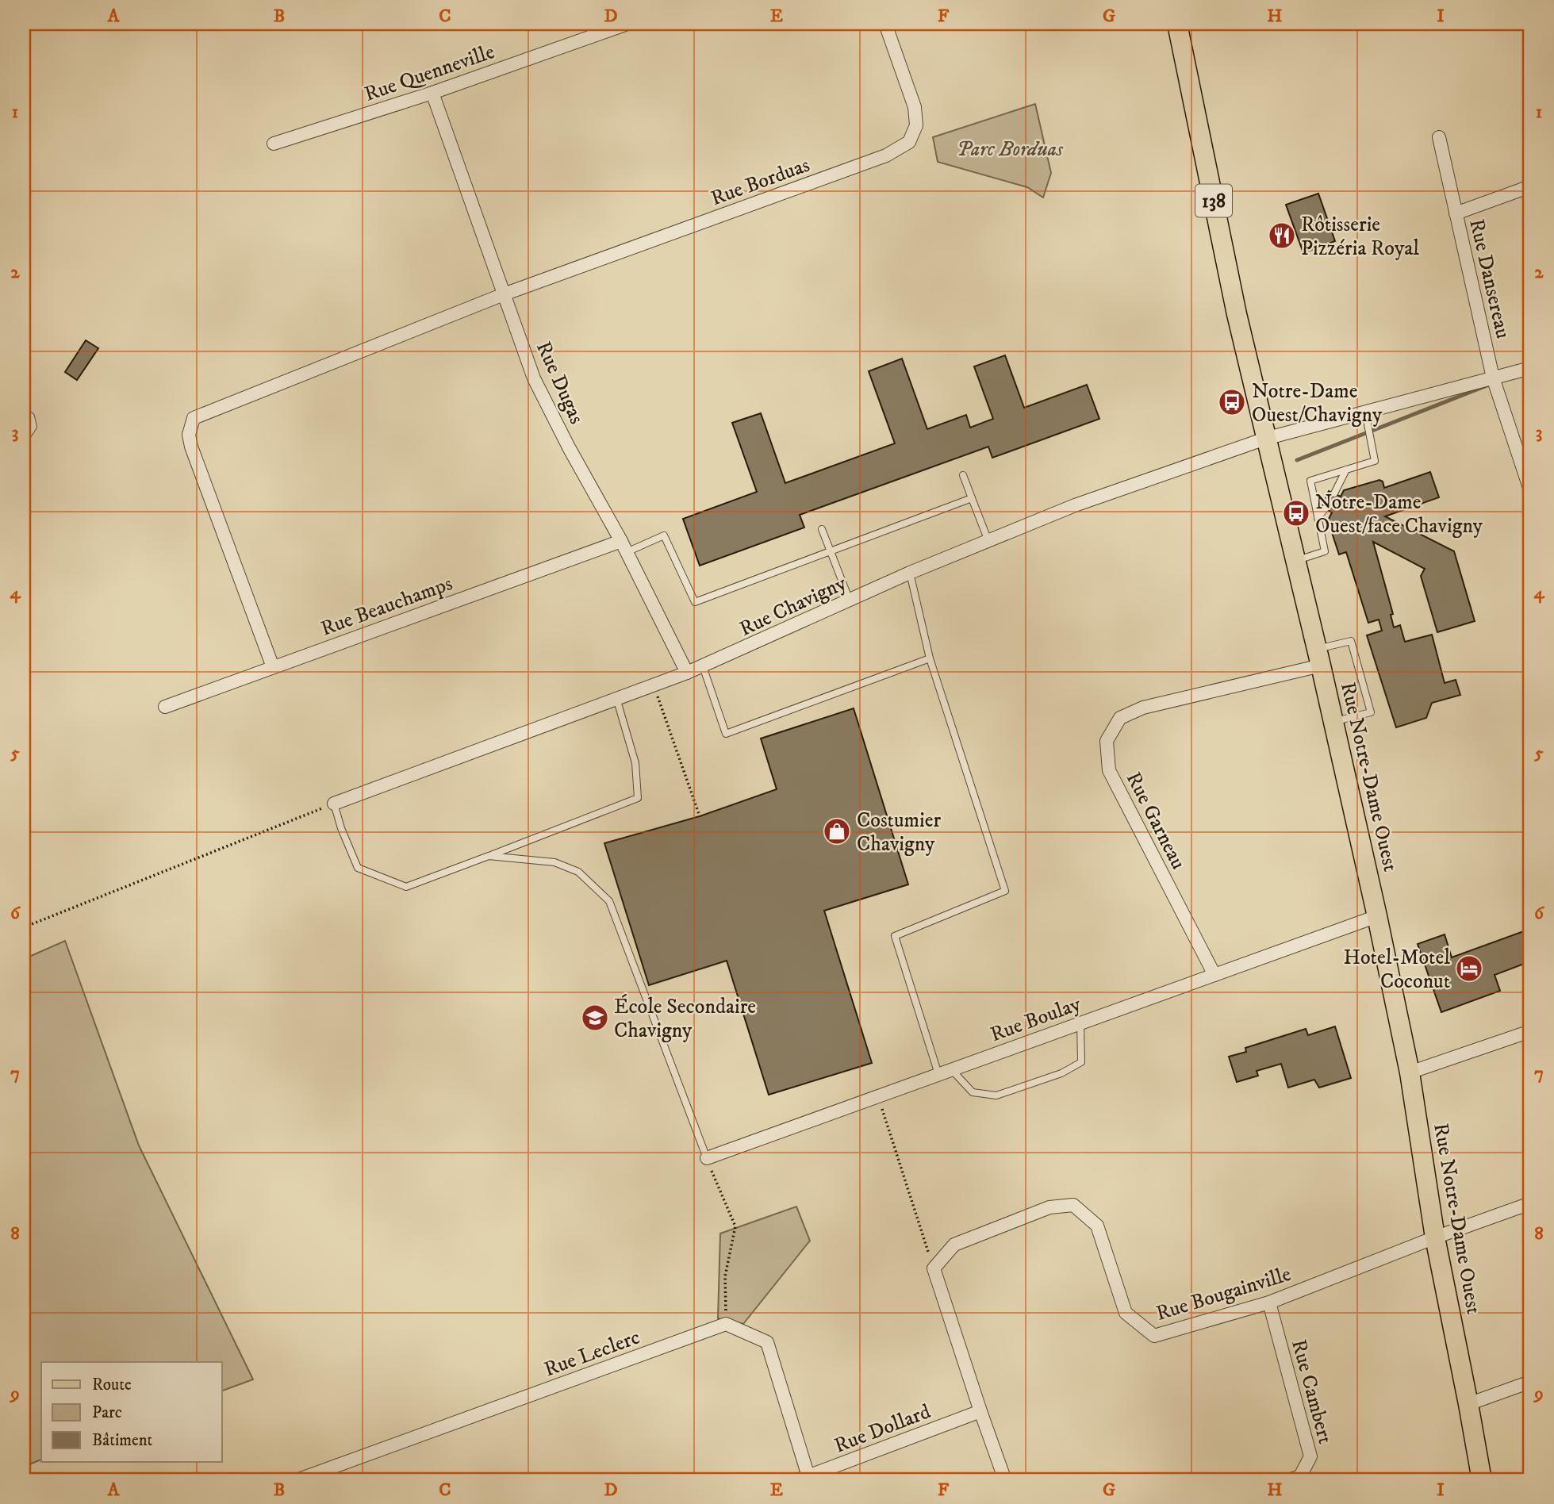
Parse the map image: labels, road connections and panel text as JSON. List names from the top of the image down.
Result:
{
  "streets": {
    "main road": ["138", "Rue Notre-Dame Ouest"],
    "street": [
      "Rue Quenneville",
      "Rue Borduas",
      "Rue Dansereau",
      "Rue Dugas",
      "Rue Beauchamps",
      "Rue Chavigny",
      "Rue Garneau",
      "Rue Boulay",
      "Rue Bougainville",
      "Rue Leclerc",
      "Rue Cambert",
      "Rue Dollard"
    ]
  },
  "crossings": [
    ["Rue Quenneville", "Rue Dugas"],
    ["Rue Borduas", "Rue Dugas"],
    ["Rue Borduas", "Rue Beauchamps"],
    ["Rue Dansereau", "Rue Chavigny"],
    ["Rue Dugas", "Rue Beauchamps"],
    ["Rue Dugas", "Rue Chavigny"],
    ["Rue Chavigny", "Rue Notre-Dame Ouest"],
    ["Rue Notre-Dame Ouest", "Rue Garneau"],
    ["Rue Notre-Dame Ouest", "Rue Boulay"],
    ["Rue Notre-Dame Ouest", "Rue Bougainville"],
    ["Rue Garneau", "Rue Boulay"],
    ["Rue Bougainville", "Rue Cambert"]
  ],
  "parks": ["Parc Borduas"],
  "places": {
    "restaurant": ["Rôtisserie Pizzéria Royal"],
    "bus stop": ["Notre-Dame Ouest/Chavigny", "Notre-Dame Ouest/face Chavigny"],
    "shop": ["Costumier Chavigny"],
    "hotel": ["Hotel-Motel Coconut"],
    "school or university": ["École Secondaire Chavigny"]
  },
  "legend": ["Route", "Parc", "Bâtiment"],
  "grid": {
    "columns": [
      "A",
      "B",
      "C",
      "D",
      "E",
      "F",
      "G",
      "H",
      "I"
    ],
    "rows": [
      "1",
      "2",
      "3",
      "4",
      "5",
      "6",
      "7",
      "8",
      "9"
    ]
  }
}
